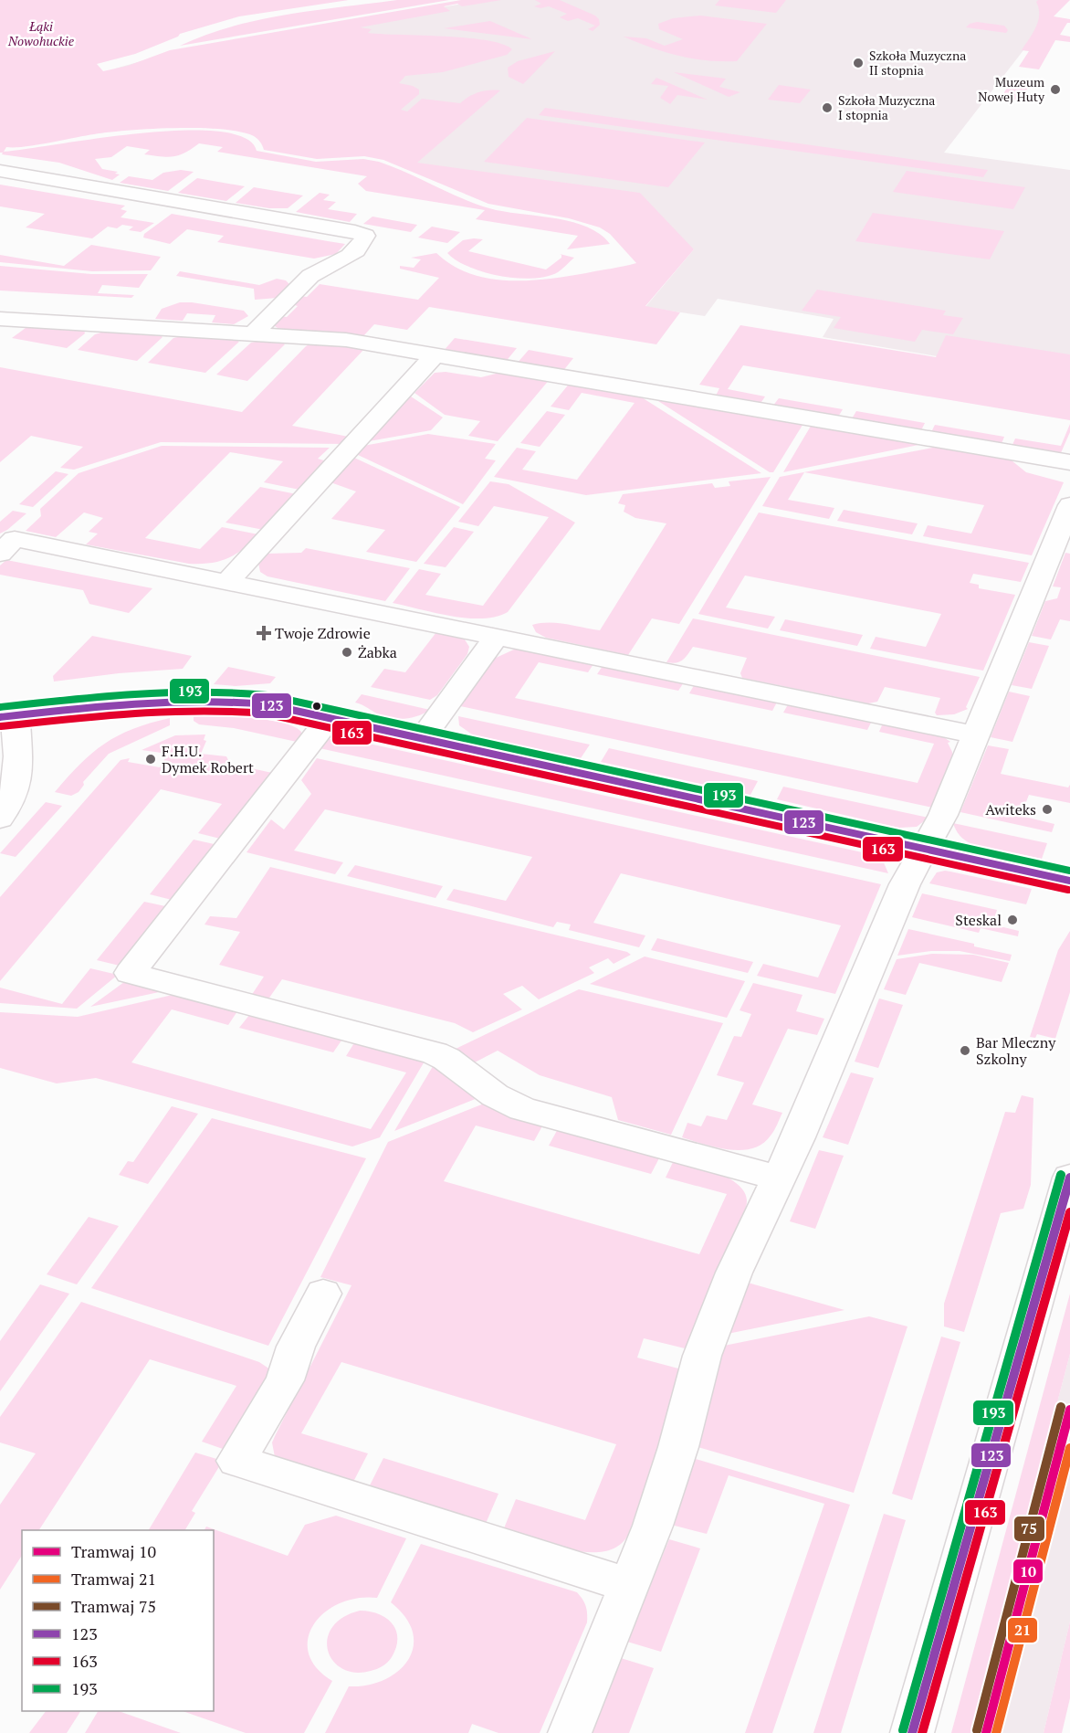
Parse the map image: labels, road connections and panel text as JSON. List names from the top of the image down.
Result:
{
  "parks": ["Łąki Nowohuckie"],
  "places": {
    "other": [
      "Szkoła Muzyczna II stopnia",
      "Muzeum Nowej Huty",
      "Szkoła Muzyczna I stopnia",
      "Żabka",
      "F.H.U. Dymek Robert",
      "Awiteks",
      "Steskal",
      "Bar Mleczny Szkolny"
    ],
    "health": ["Twoje Zdrowie"]
  },
  "lines": [
    "transit line 193",
    "transit line 123",
    "transit line 163",
    "tram line 75",
    "tram line 10",
    "tram line 21"
  ],
  "legend": [
    "Tramwaj 10",
    "Tramwaj 21",
    "Tramwaj 75",
    "123",
    "163",
    "193"
  ]
}
